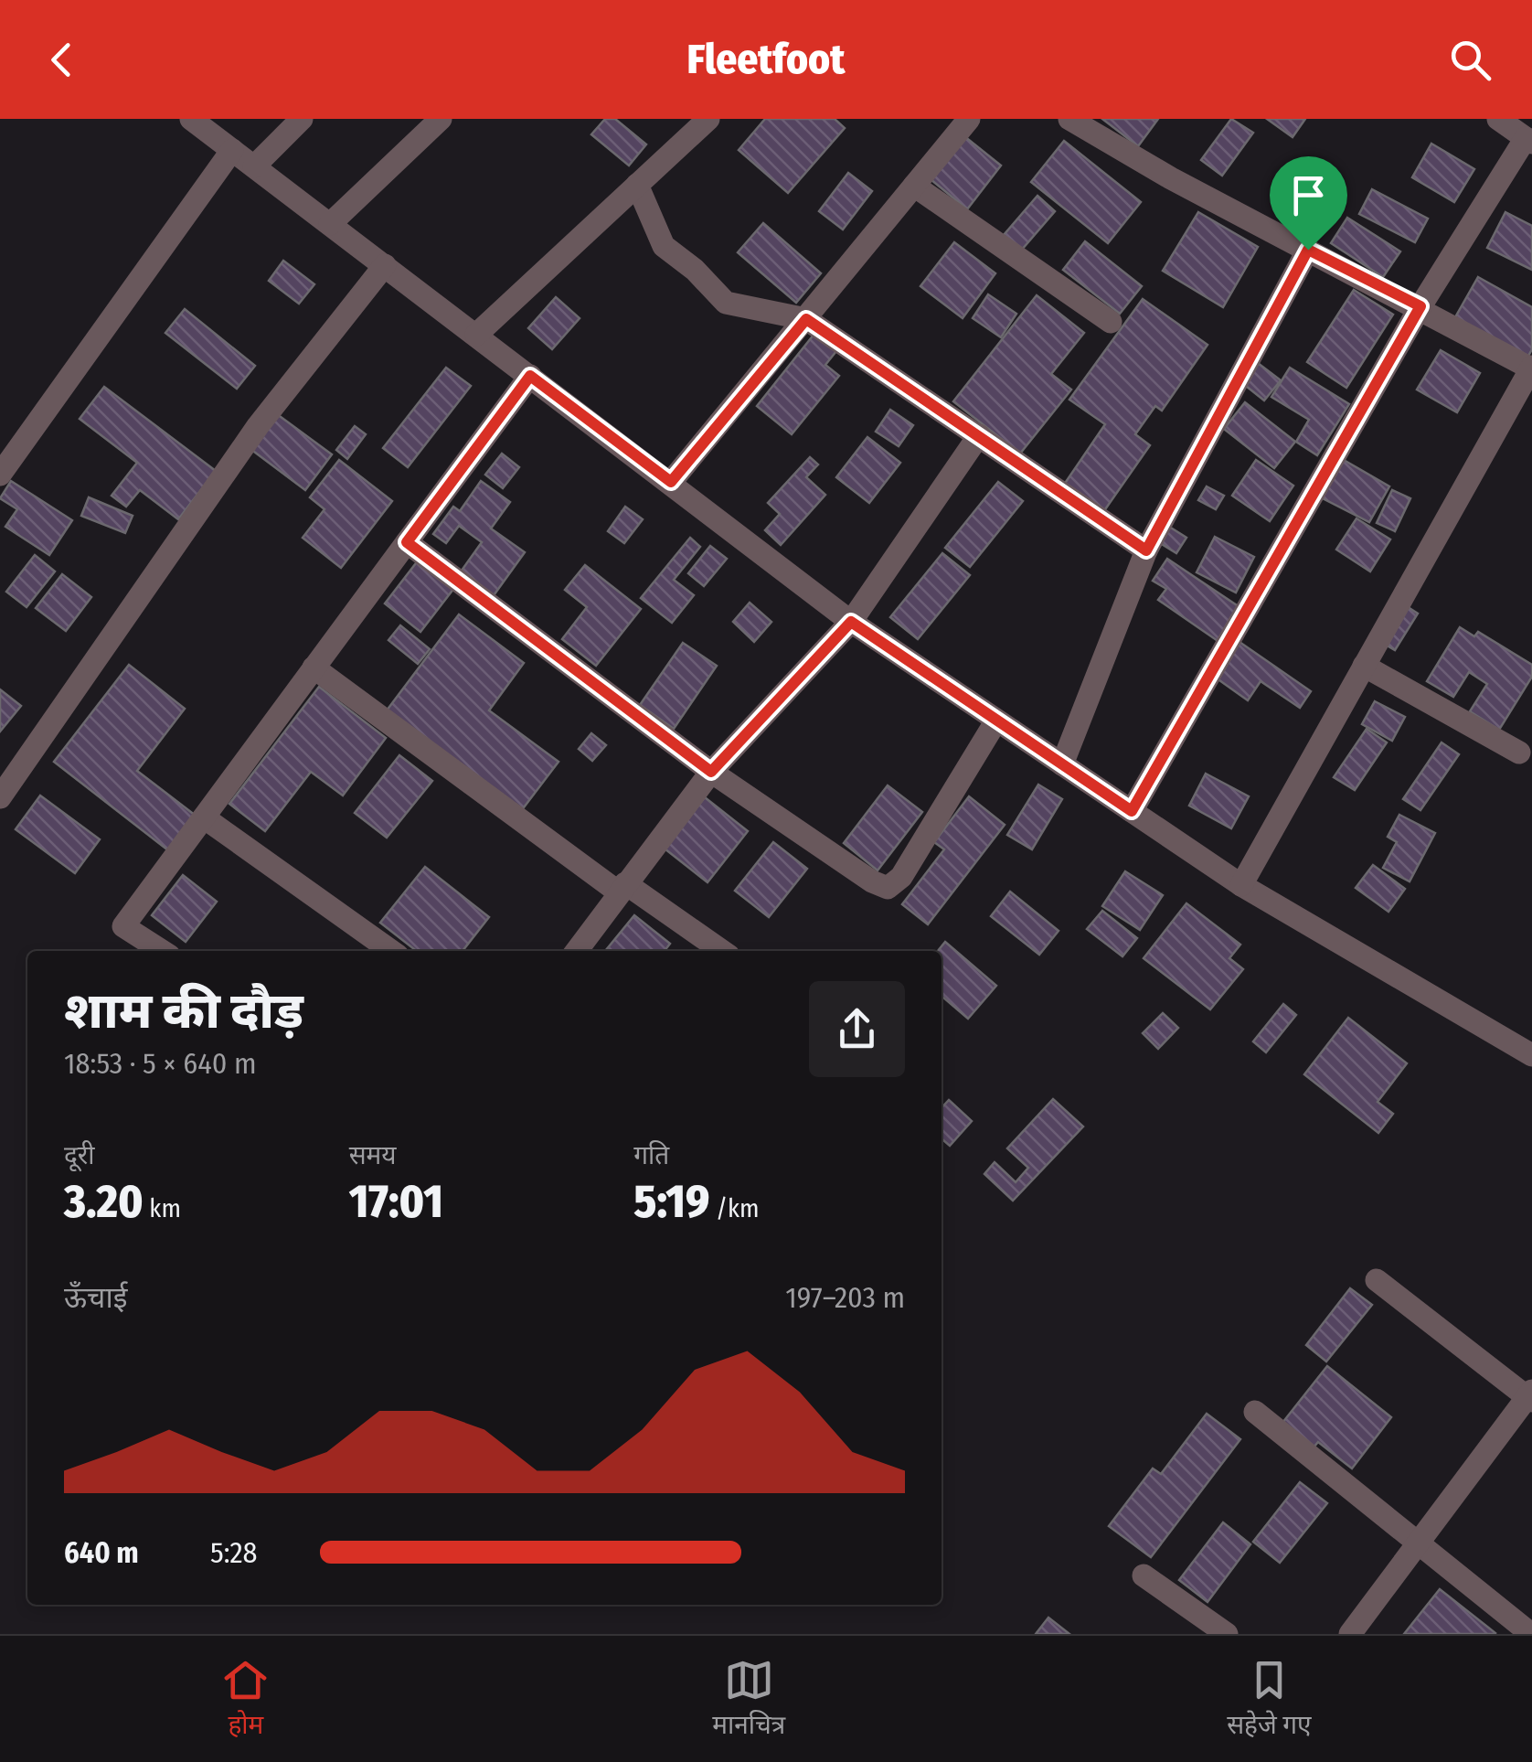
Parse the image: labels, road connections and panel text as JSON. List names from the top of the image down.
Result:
{
  "page": {
    "header": "Fleetfoot",
    "heading": ["शाम की दौड़", "18:53 · 5 × 640 m"],
    "stats": [
      ["दूरी", "3.20 km"],
      ["समय", "17:01"],
      ["गति", "5:19 /km"]
    ],
    "chart": ["ऊँचाई", "197–203 m"],
    "list": [
      {
        "name": "640 m",
        "note": "5:28"
      }
    ],
    "tabs": ["होम", "मानचित्र", "सहेजे गए"]
  }
}
